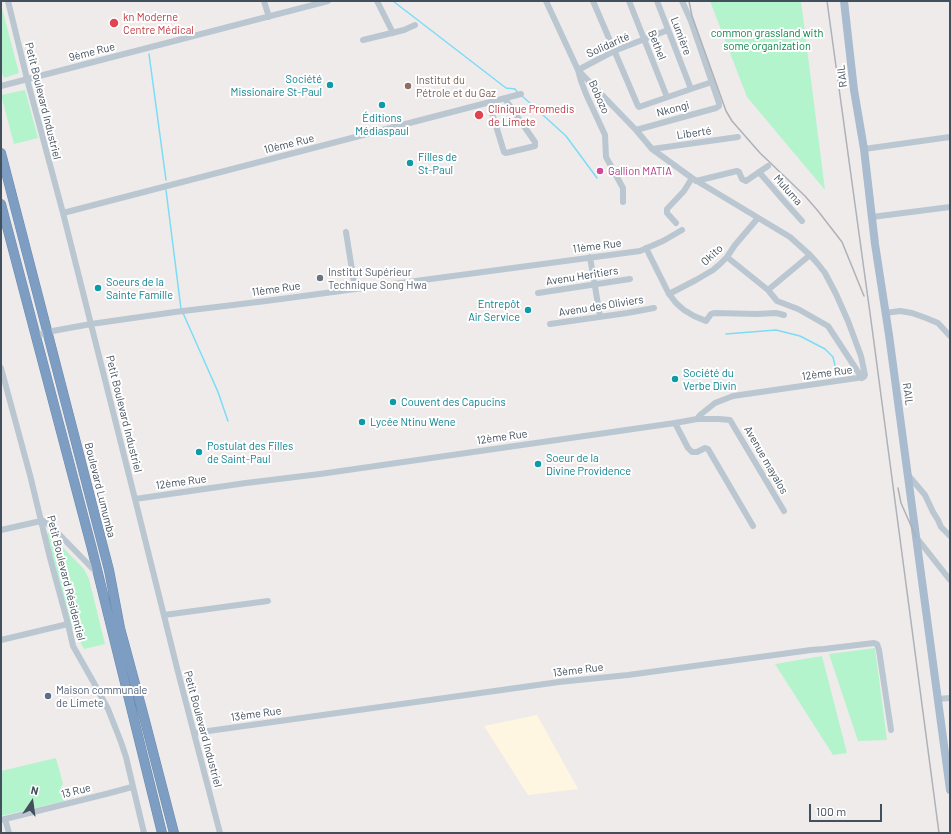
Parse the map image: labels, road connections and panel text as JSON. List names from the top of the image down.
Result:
{
  "streets": {
    "highway": ["Boulevard Lumumba"],
    "main road": ["RAIL"],
    "street": [
      "Lumière",
      "Solidarité",
      "Bethel",
      "9ème Rue",
      "Bobozo",
      "Petit Boulevard Industriel",
      "Nkongi",
      "Liberté",
      "10ème Rue",
      "Muluma",
      "11ème Rue",
      "Okito",
      "Avenu Heritiers",
      "Avenu des Oliviers",
      "12ème Rue",
      "Avenue mayalos",
      "Petit Boulevard Résidentiel",
      "13ème Rue",
      "13 Rue"
    ]
  },
  "crossings": [
    ["Lumière", "Solidarité"],
    ["Solidarité", "Bethel"],
    ["Solidarité", "Bobozo"],
    ["9ème Rue", "Petit Boulevard Industriel"],
    ["Petit Boulevard Industriel", "10ème Rue"],
    ["Petit Boulevard Industriel", "11ème Rue"],
    ["Petit Boulevard Industriel", "12ème Rue"],
    ["Petit Boulevard Industriel", "13ème Rue"],
    ["11ème Rue", "Boulevard Lumumba"],
    ["12ème Rue", "Avenue mayalos"],
    ["Petit Boulevard Résidentiel", "13 Rue"]
  ],
  "parks": ["common grassland with some organization"],
  "places": [
    "kn Moderne Centre Médical",
    "Société Missionaire St-Paul",
    "Institut du Pétrole et du Gaz",
    "Éditions Médiaspaul",
    "Clinique Promedis de Limete",
    "Filles de St-Paul",
    "Gallion MATIA",
    "Institut Supérieur Technique Song Hwa",
    "Soeurs de la Sainte Famille",
    "Entrepôt Air Service",
    "Société du Verbe Divin",
    "Couvent des Capucins",
    "Lycée Ntinu Wene",
    "Postulat des Filles de Saint-Paul",
    "Soeur de la Divine Providence",
    "Maison communale de Limete"
  ],
  "scale_bar": "100 m",
  "north": "top"
}
